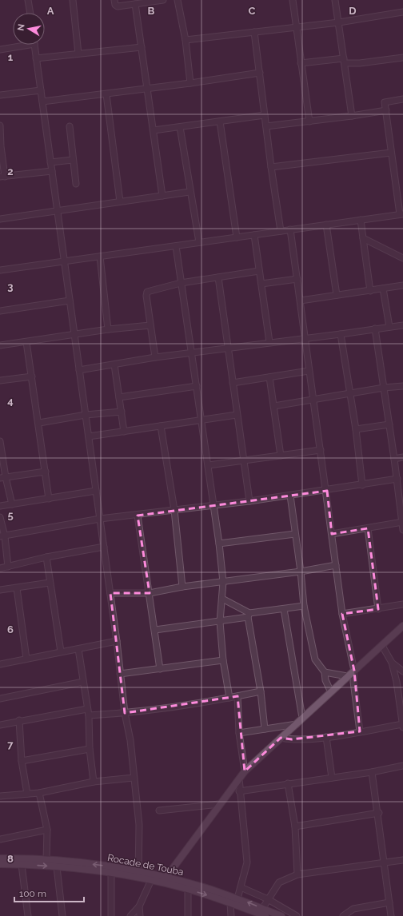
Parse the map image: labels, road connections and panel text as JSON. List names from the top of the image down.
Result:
{
  "streets": {
    "main road": ["Rocade de Touba"]
  },
  "scale_bar": "100 m",
  "north": "left",
  "grid": {
    "columns": [
      "A",
      "B",
      "C",
      "D"
    ],
    "rows": [
      "1",
      "2",
      "3",
      "4",
      "5",
      "6",
      "7",
      "8"
    ]
  }
}
